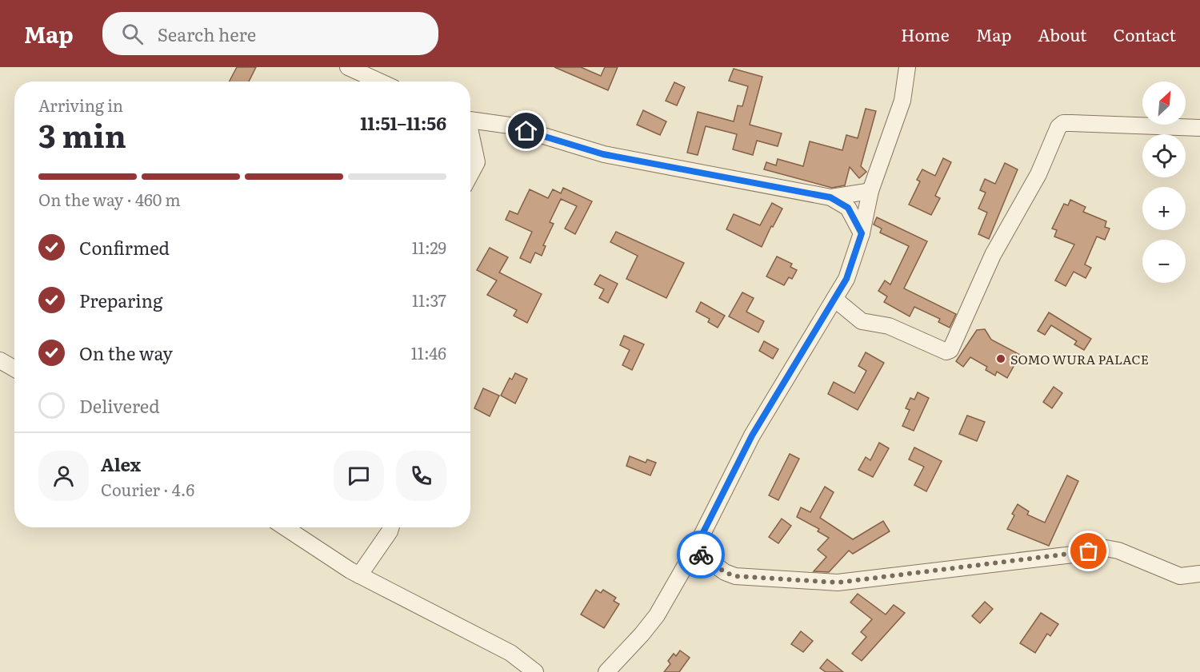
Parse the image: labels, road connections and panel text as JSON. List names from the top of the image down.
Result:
{
  "places": ["SOMO WURA PALACE"],
  "north": "top right",
  "page": {
    "header": "Map",
    "search": "Search here",
    "nav": [
      "Home",
      "Map",
      "About",
      "Contact"
    ],
    "map_buttons": ["+", "−"],
    "heading": ["3 min", "Arriving in", "11:51–11:56"],
    "panel": ["Alex", "Courier · 4.6"],
    "bar": "On the way · 460 m",
    "list": [
      ["Confirmed", "11:29"],
      ["Preparing", "11:37"],
      ["On the way", "11:46"],
      "Delivered"
    ]
  }
}
